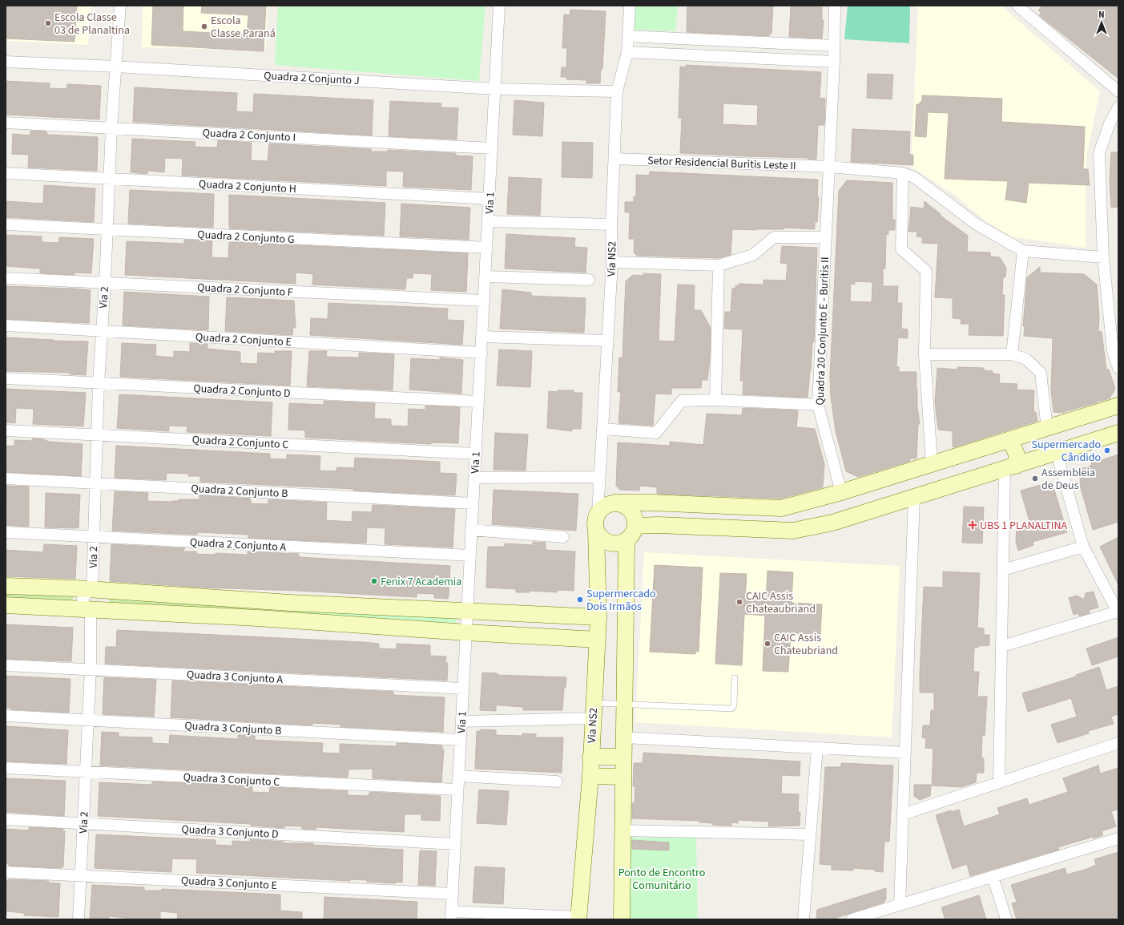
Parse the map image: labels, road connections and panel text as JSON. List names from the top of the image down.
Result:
{
  "streets": {
    "street": [
      "Quadra 2 Conjunto J",
      "Quadra 2 Conjunto I",
      "Setor Residencial Buritis Leste II",
      "Quadra 2 Conjunto H",
      "Via 1",
      "Quadra 2 Conjunto G",
      "Via NS2",
      "Quadra 2 Conjunto F",
      "Via 2",
      "Quadra 20 Conjunto E - Buritis II",
      "Quadra 2 Conjunto E",
      "Quadra 2 Conjunto D",
      "Quadra 2 Conjunto C",
      "Quadra 2 Conjunto B",
      "Quadra 2 Conjunto A",
      "Quadra 3 Conjunto A",
      "Quadra 3 Conjunto B",
      "Quadra 3 Conjunto C",
      "Quadra 3 Conjunto D",
      "Quadra 3 Conjunto E"
    ]
  },
  "crossings": [
    ["Quadra 2 Conjunto J", "Via 1"],
    ["Quadra 2 Conjunto J", "Via NS2"],
    ["Quadra 2 Conjunto J", "Via 2"],
    ["Quadra 2 Conjunto I", "Via 1"],
    ["Quadra 2 Conjunto I", "Via 2"],
    ["Setor Residencial Buritis Leste II", "Via NS2"],
    ["Setor Residencial Buritis Leste II", "Quadra 20 Conjunto E - Buritis II"],
    ["Quadra 2 Conjunto H", "Via 1"],
    ["Quadra 2 Conjunto H", "Via 2"],
    ["Via 1", "Quadra 2 Conjunto G"],
    ["Via 1", "Quadra 2 Conjunto F"],
    ["Via 1", "Quadra 2 Conjunto E"],
    ["Via 1", "Quadra 2 Conjunto D"],
    ["Via 1", "Quadra 2 Conjunto C"],
    ["Via 1", "Quadra 2 Conjunto B"],
    ["Via 1", "Quadra 2 Conjunto A"],
    ["Via 1", "Quadra 3 Conjunto A"],
    ["Via 1", "Quadra 3 Conjunto B"],
    ["Via 1", "Quadra 3 Conjunto C"],
    ["Via 1", "Quadra 3 Conjunto D"],
    ["Via 1", "Quadra 3 Conjunto E"],
    ["Quadra 2 Conjunto G", "Via 2"],
    ["Quadra 2 Conjunto F", "Via 2"],
    ["Via 2", "Quadra 2 Conjunto E"],
    ["Via 2", "Quadra 2 Conjunto D"],
    ["Via 2", "Quadra 2 Conjunto C"],
    ["Via 2", "Quadra 2 Conjunto B"],
    ["Via 2", "Quadra 2 Conjunto A"],
    ["Via 2", "Quadra 3 Conjunto A"],
    ["Via 2", "Quadra 3 Conjunto B"],
    ["Via 2", "Quadra 3 Conjunto C"],
    ["Via 2", "Quadra 3 Conjunto D"],
    ["Via 2", "Quadra 3 Conjunto E"]
  ],
  "parks": ["Ponto de Encontro Comunitário"],
  "places": {
    "other": [
      "Escola Classe 03 de Planaltina",
      "Escola Classe Paraná",
      "Supermercado Cândido",
      "Assembleia de Deus",
      "Fenix 7 Academia",
      "Supermercado Dois Irmãos",
      "CAIC Assis Chateaubriand",
      "CAIC Assis Chateubriand"
    ],
    "health": ["UBS 1 PLANALTINA"]
  },
  "north": "top"
}
